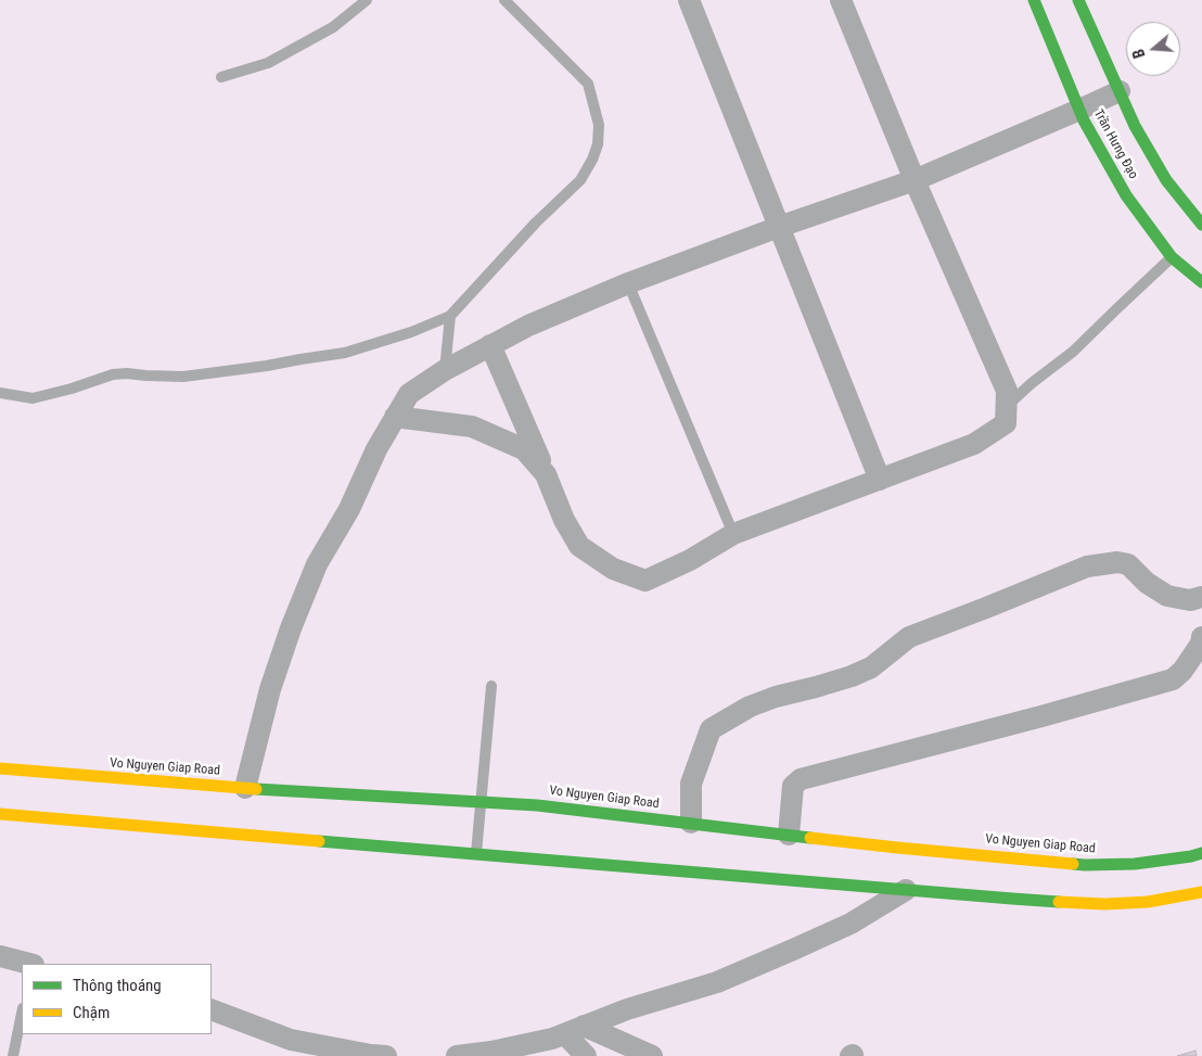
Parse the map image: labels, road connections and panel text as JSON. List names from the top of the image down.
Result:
{
  "streets": {
    "main road": ["Trần Hưng Đạo", "Vo Nguyen Giap Road"]
  },
  "legend": ["Thông thoáng", "Chậm"],
  "north": "left"
}
